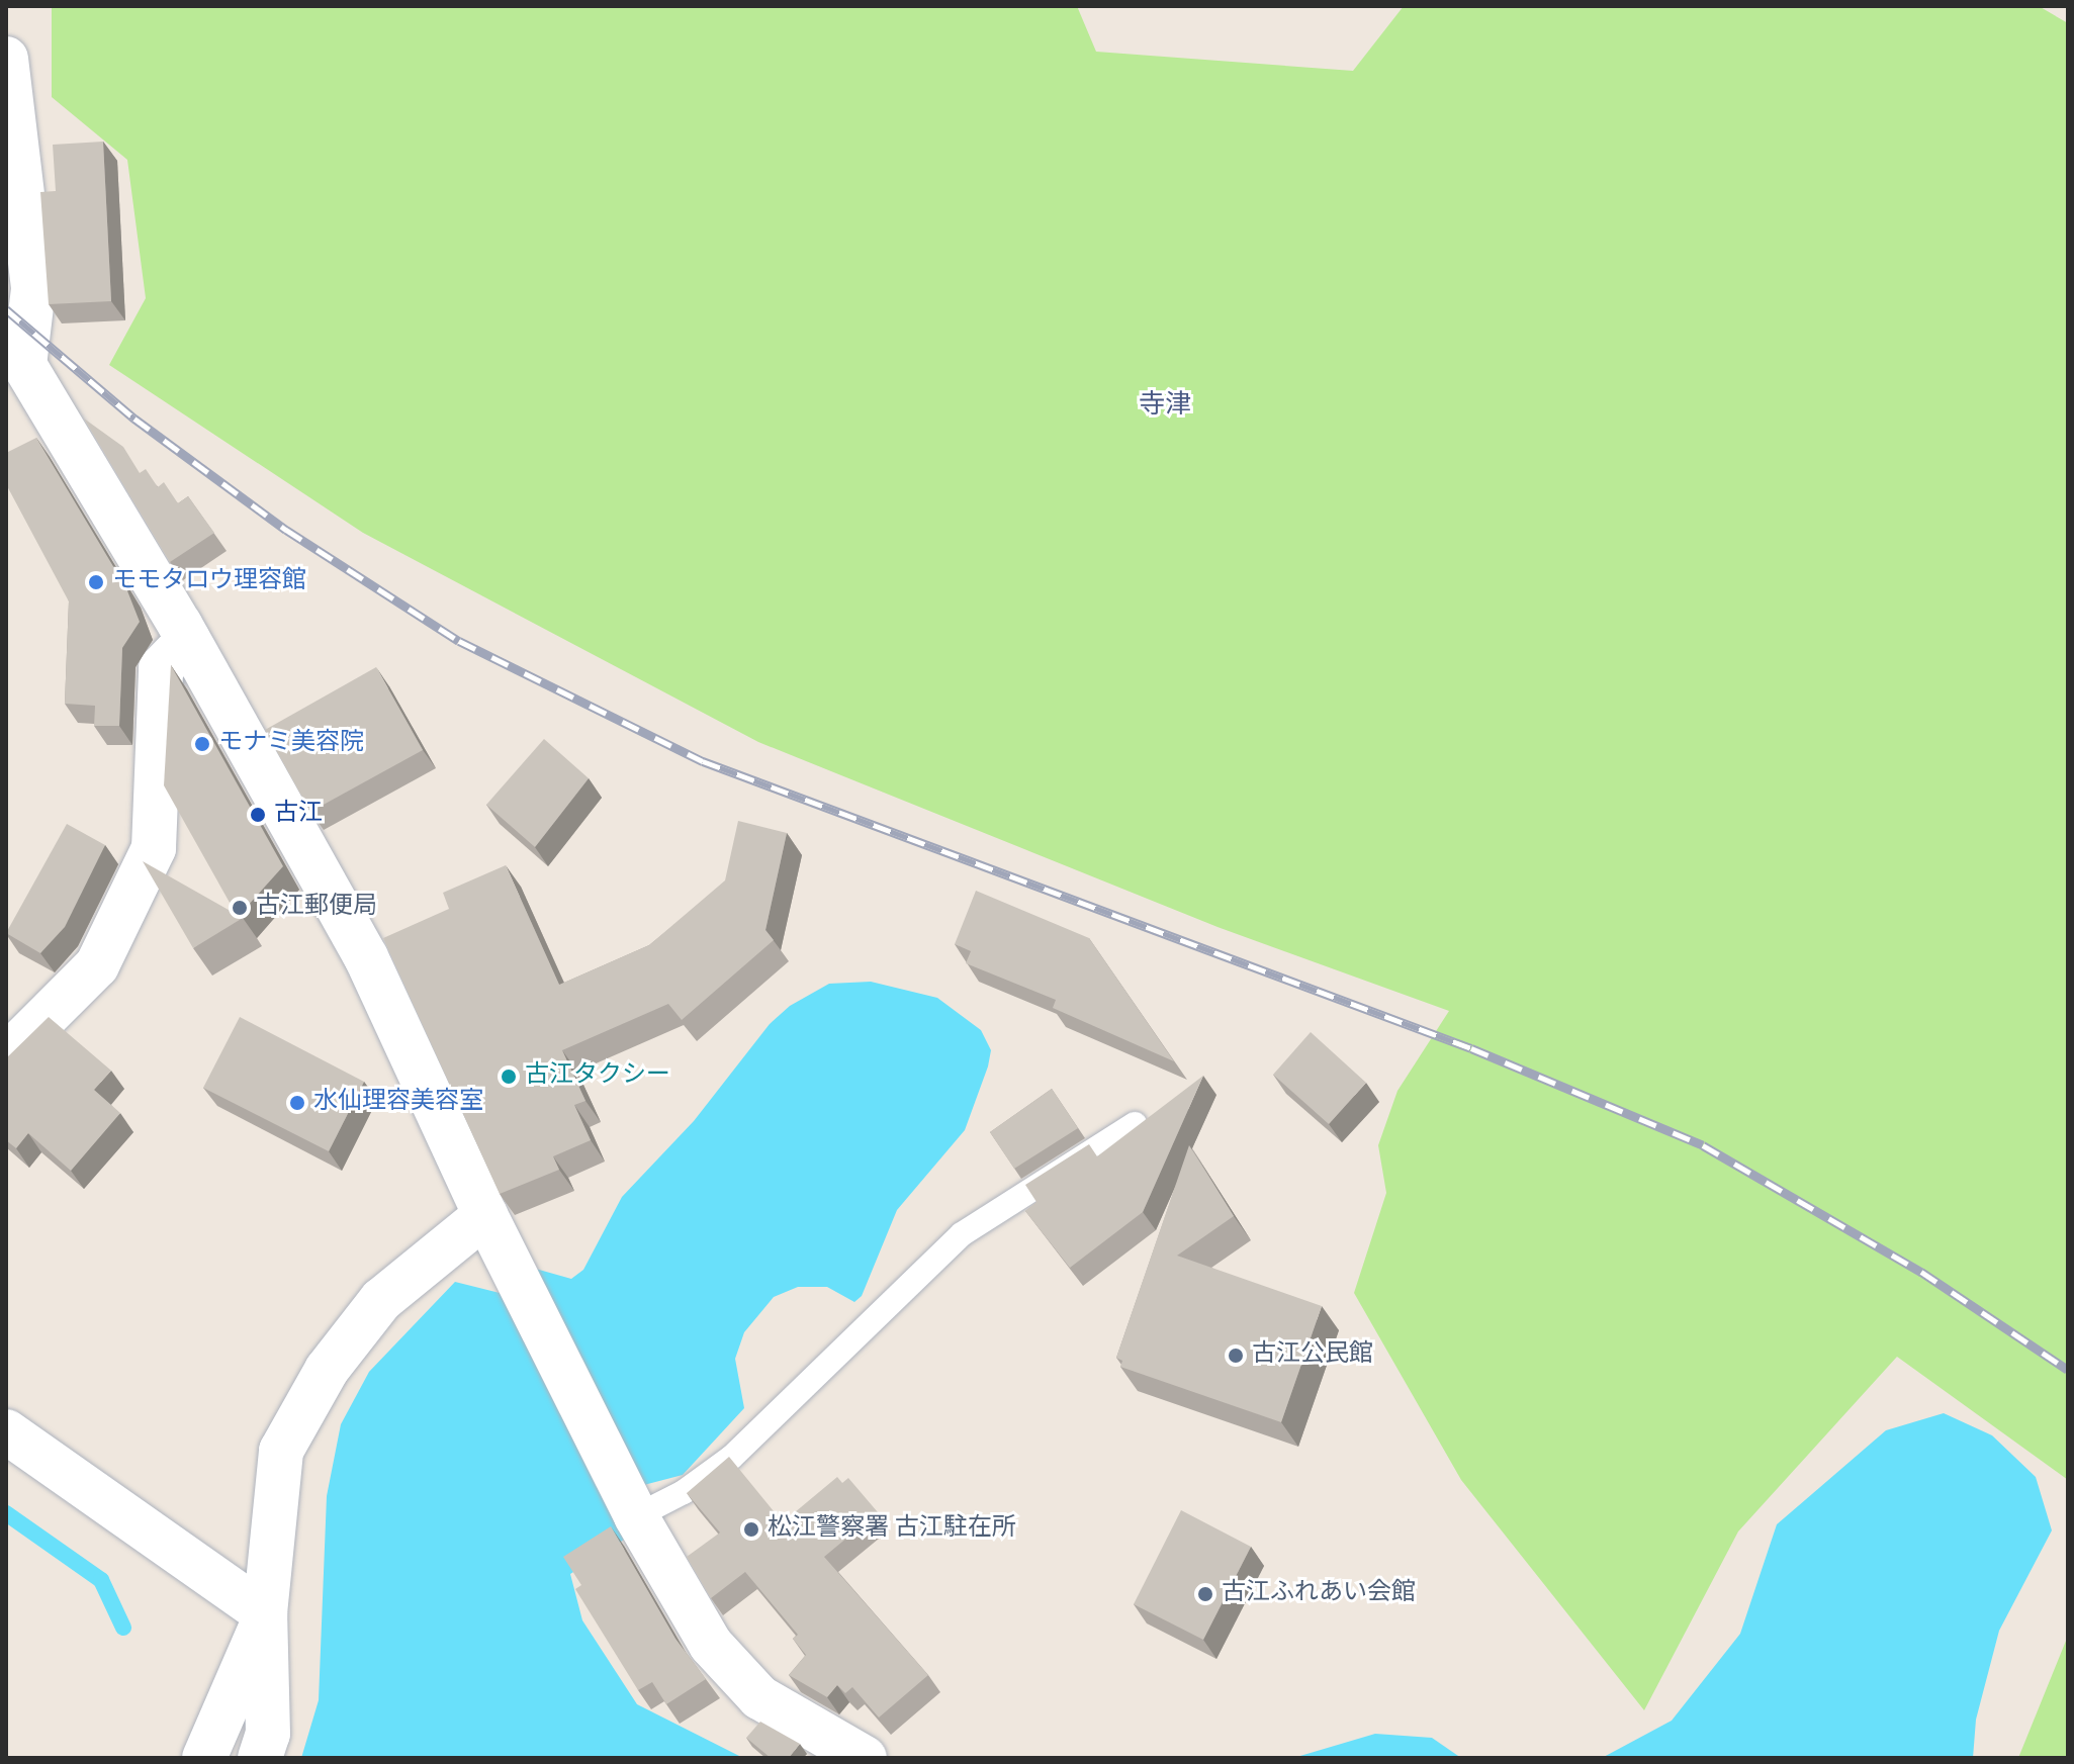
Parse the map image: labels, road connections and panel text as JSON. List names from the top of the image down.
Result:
{
  "districts": ["寺津"],
  "places": [
    "モモタロウ理容館",
    "モナミ美容院",
    "古江",
    "古江郵便局",
    "古江タクシー",
    "水仙理容美容室",
    "古江公民館",
    "松江警察署 古江駐在所",
    "古江ふれあい会館"
  ]
}
